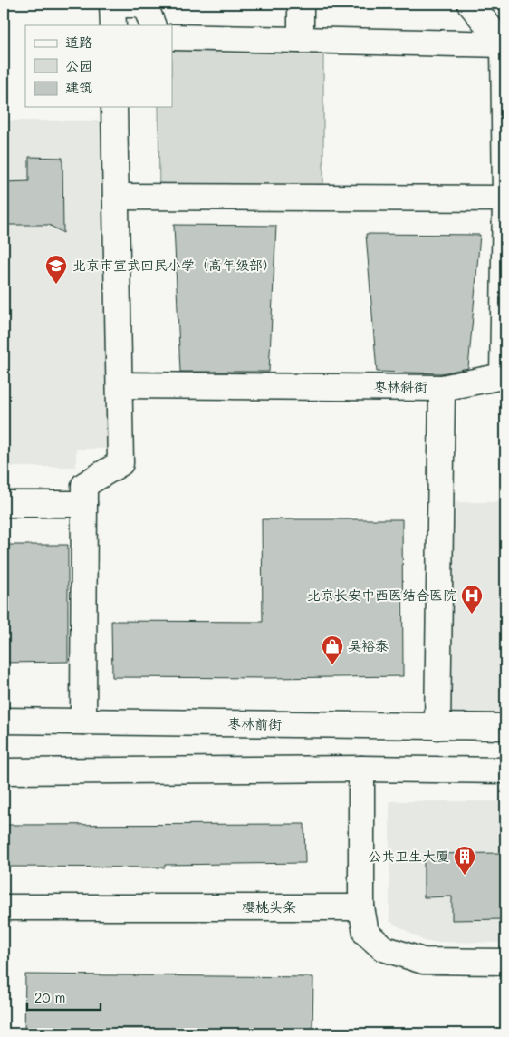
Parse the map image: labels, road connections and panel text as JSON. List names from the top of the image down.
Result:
{
  "streets": {
    "street": ["枣林斜街", "枣林前街", "樱桃头条"]
  },
  "places": {
    "school or university": ["北京市宣武回民小学（高年级部）"],
    "hospital": ["北京长安中西医结合医院"],
    "shop": ["吴裕泰"],
    "building": ["公共卫生大厦"]
  },
  "legend": ["道路", "公园", "建筑"],
  "scale_bar": "20 m"
}
